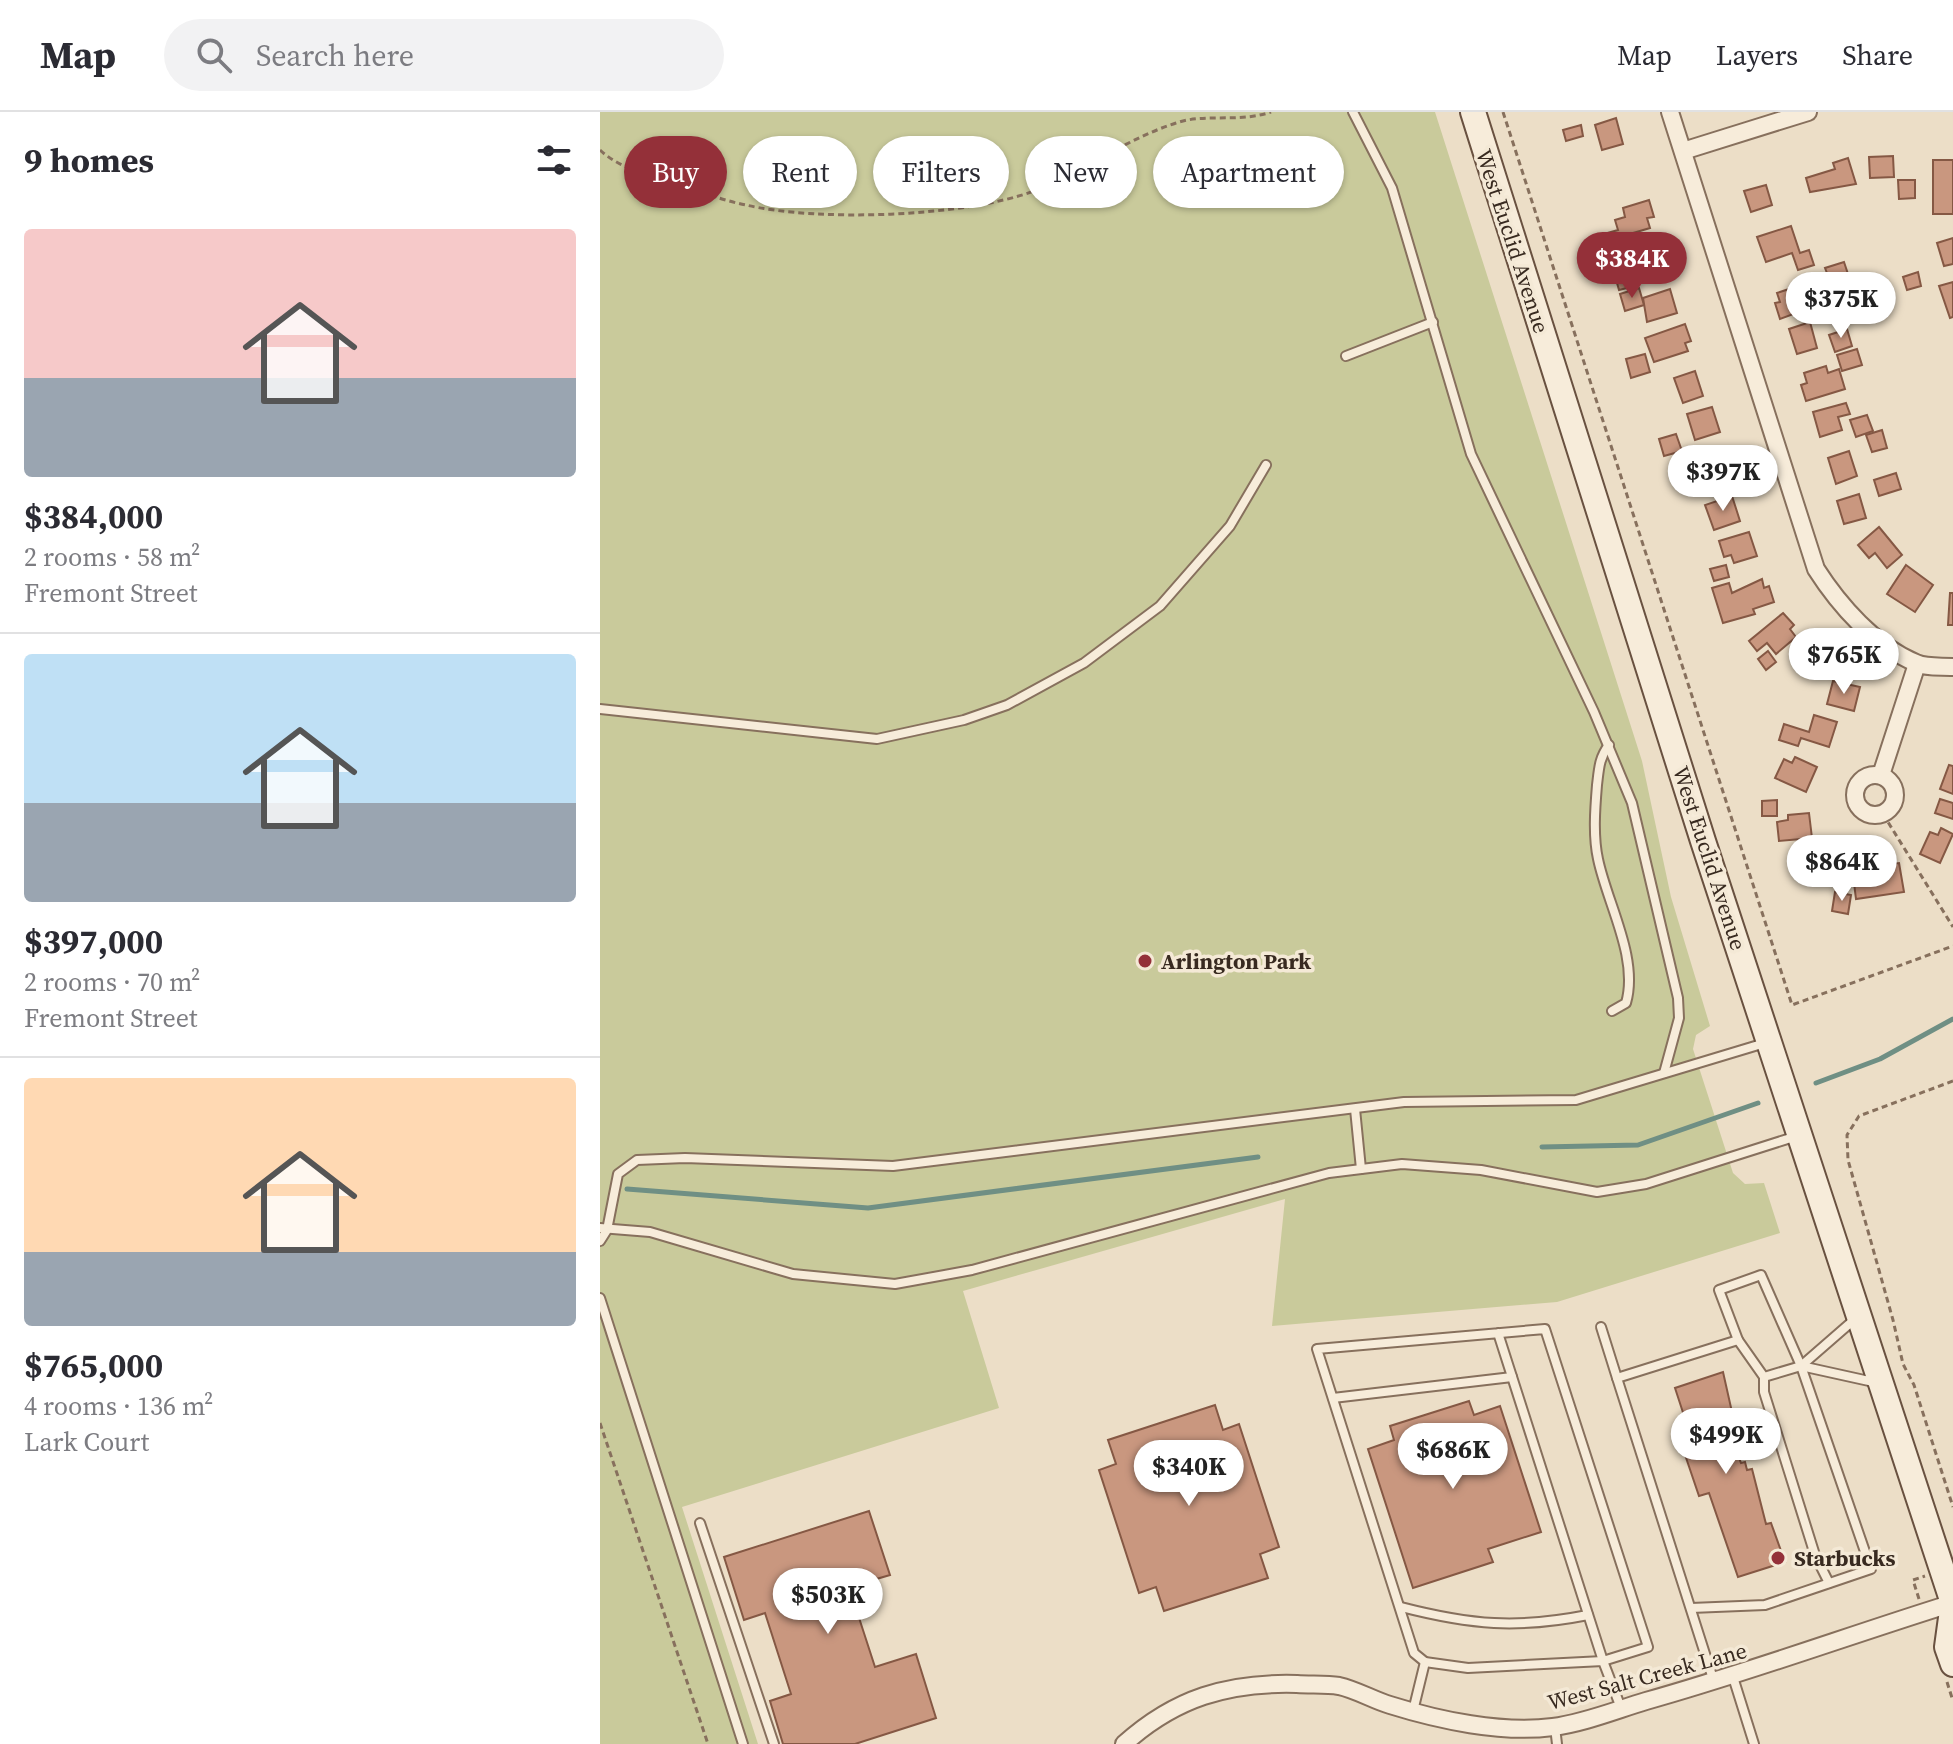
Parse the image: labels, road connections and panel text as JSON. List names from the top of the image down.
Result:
{
  "streets": {
    "main road": ["West Euclid Avenue"],
    "street": ["West Salt Creek Lane"]
  },
  "crossings": [
    ["West Euclid Avenue", "West Salt Creek Lane"]
  ],
  "places": ["Arlington Park", "Starbucks"],
  "page": {
    "header": "Map",
    "search": "Search here",
    "nav": ["Map", "Layers", "Share"],
    "heading": "9 homes",
    "chip": [
      "Buy",
      "Rent",
      "Filters",
      "New",
      "Apartment"
    ],
    "list": [
      {
        "name": "$384,000",
        "note": "2 rooms · 58 m² · Fremont Street"
      },
      {
        "name": "$397,000",
        "note": "2 rooms · 70 m² · Fremont Street"
      },
      {
        "name": "$765,000",
        "note": "4 rooms · 136 m² · Lark Court"
      }
    ],
    "price": [
      "$384K",
      "$375K",
      "$397K",
      "$765K",
      "$864K",
      "$499K",
      "$686K",
      "$340K",
      "$503K"
    ]
  }
}
